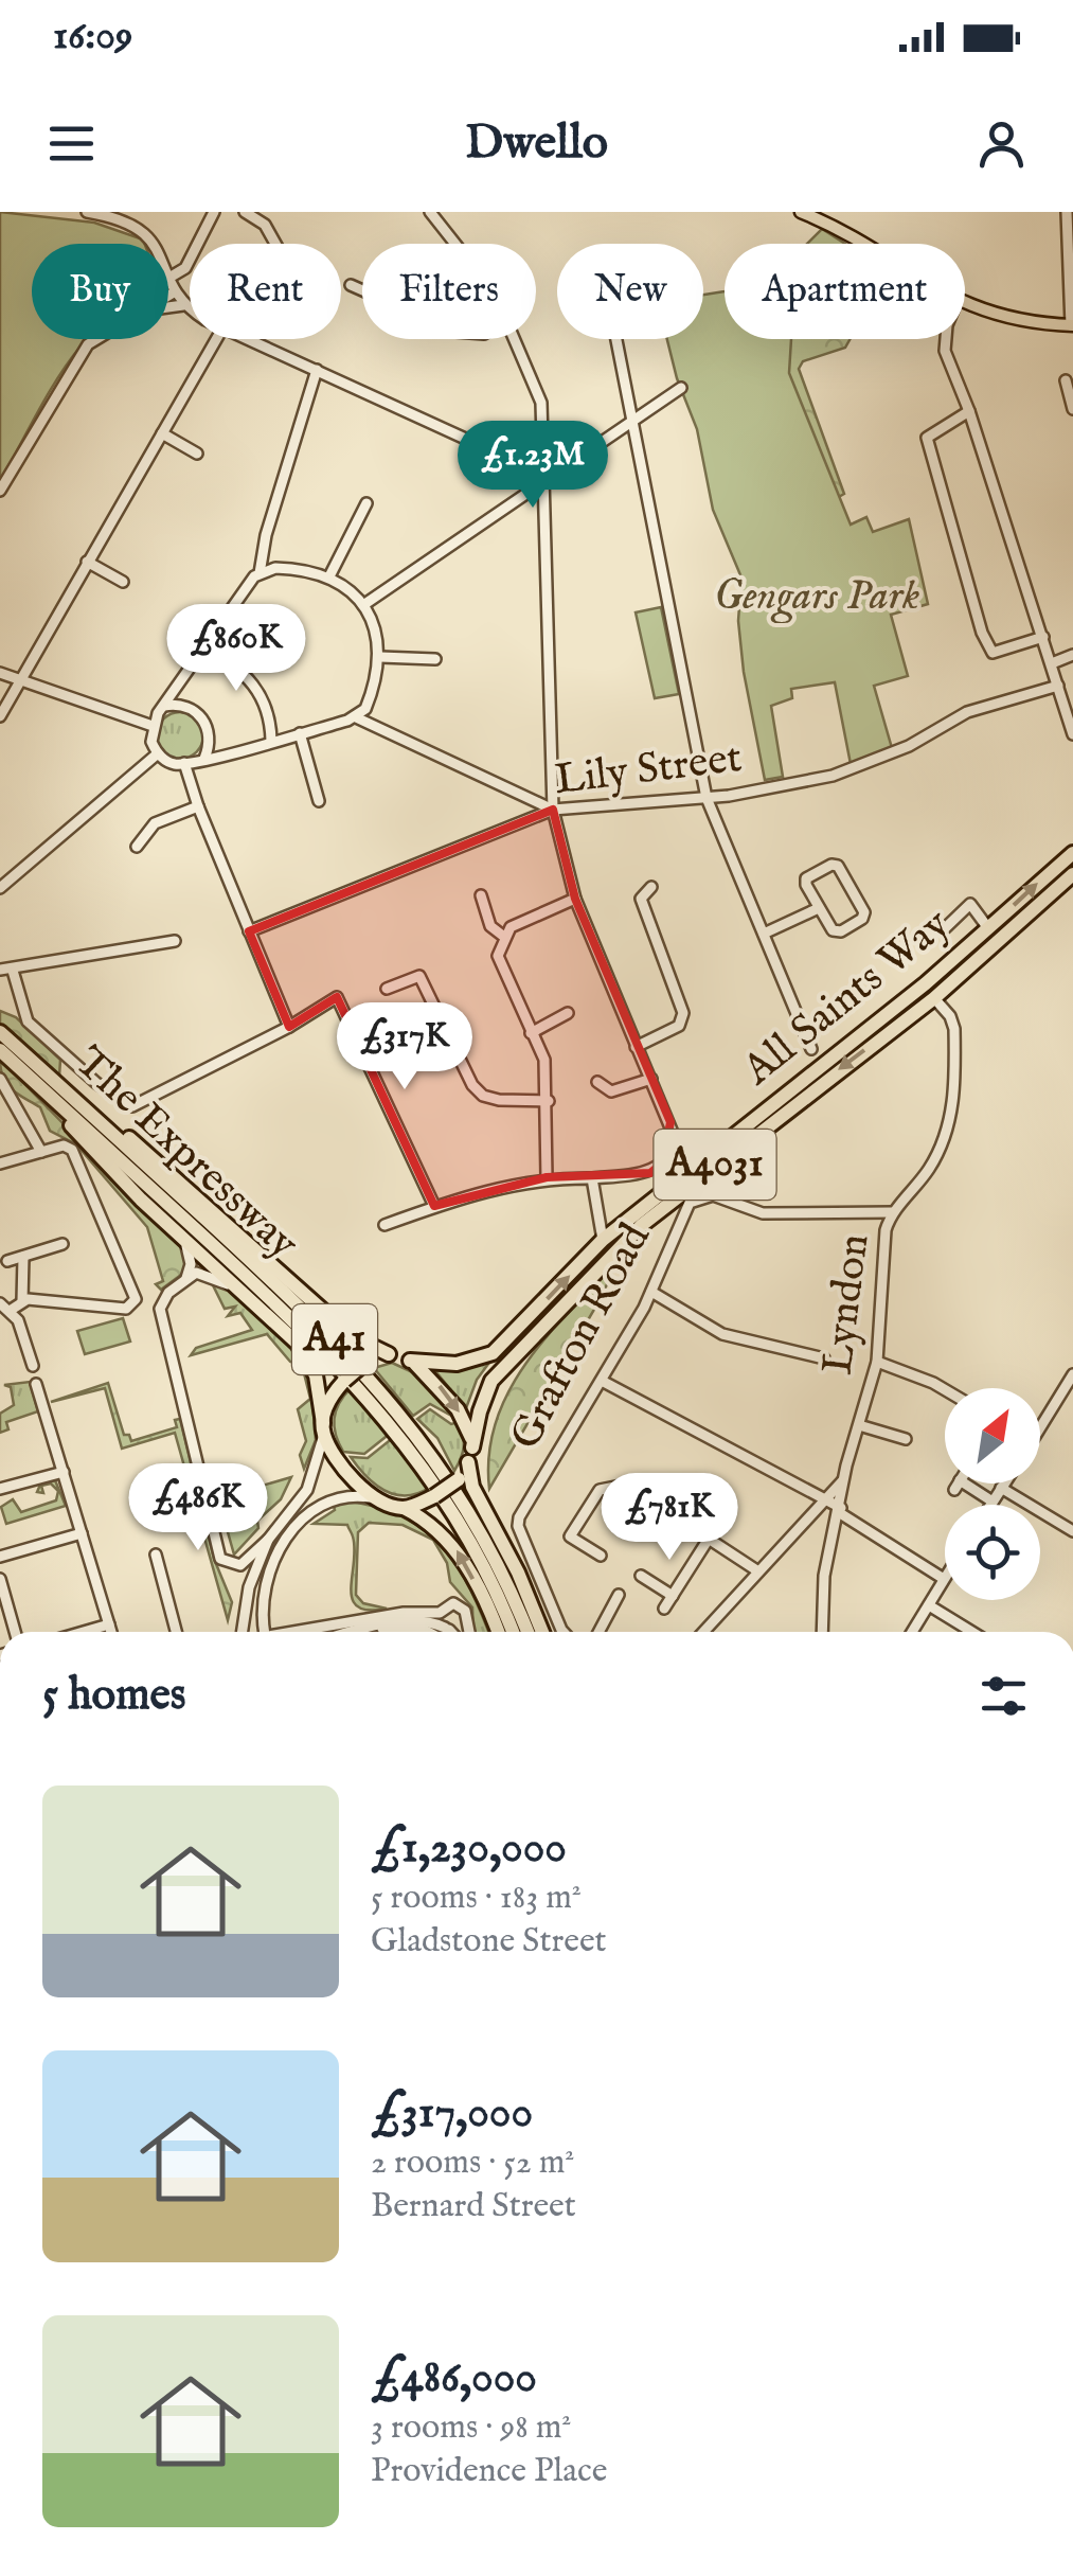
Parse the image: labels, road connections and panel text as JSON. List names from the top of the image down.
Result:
{
  "streets": {
    "highway": [
      "All Saints Way",
      "The Expressway",
      "A4031",
      "A41"
    ],
    "street": ["Lily Street", "Lyndon", "Grafton Road"]
  },
  "crossings": [
    ["All Saints Way", "A4031"],
    ["All Saints Way", "Lyndon"],
    ["All Saints Way", "A41"],
    ["The Expressway", "A41"],
    ["A4031", "A41"],
    ["Lyndon", "Grafton Road"]
  ],
  "parks": ["Gengars Park"],
  "north": "top right",
  "page": {
    "status": "16:09",
    "header": "Dwello",
    "chip": [
      "Buy",
      "Rent",
      "Filters",
      "New",
      "Apartment"
    ],
    "price": [
      "£1.23M",
      "£860K",
      "£317K",
      "£486K",
      "£781K"
    ],
    "heading": "5 homes",
    "list": [
      {
        "name": "£1,230,000",
        "note": "5 rooms · 183 m² · Gladstone Street"
      },
      {
        "name": "£317,000",
        "note": "2 rooms · 52 m² · Bernard Street"
      },
      {
        "name": "£486,000",
        "note": "3 rooms · 98 m² · Providence Place"
      }
    ]
  }
}
